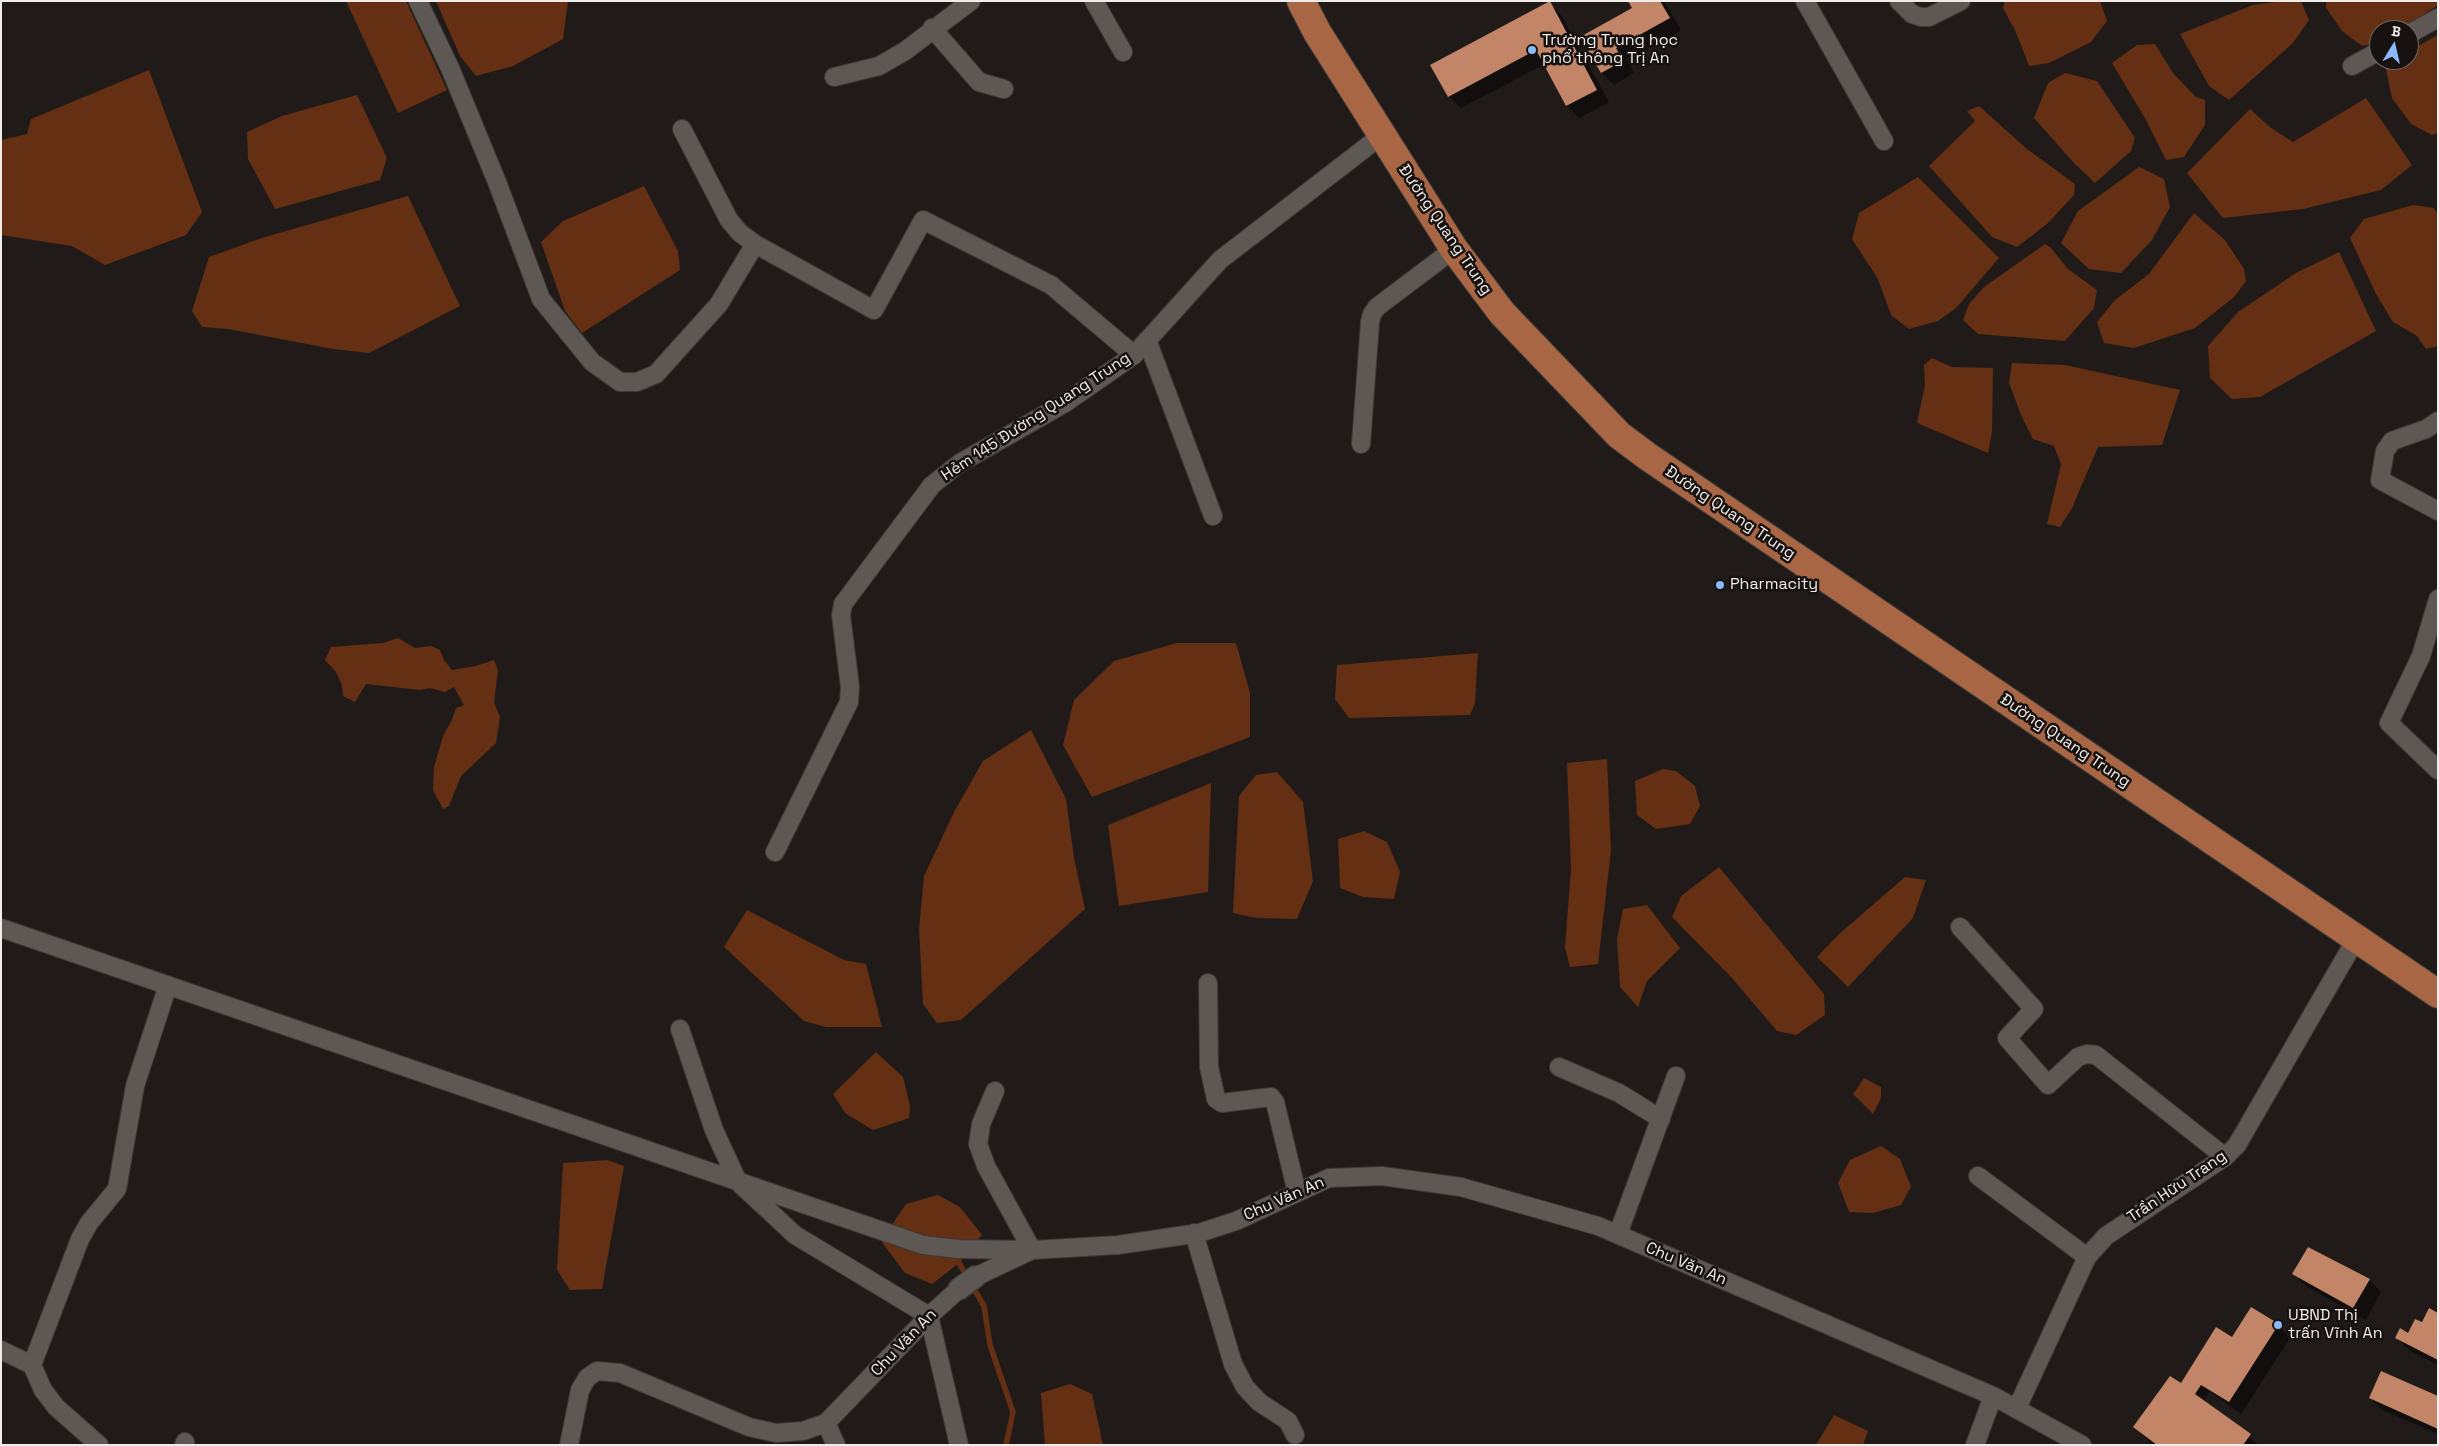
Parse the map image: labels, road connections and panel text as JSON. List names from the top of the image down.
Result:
{
  "streets": {
    "main road": ["Đường Quang Trung"],
    "street": ["Hẻm 145 Đường Quang Trung", "Trần Hữu Trang", "Chu Văn An"]
  },
  "crossings": [
    ["Đường Quang Trung", "Hẻm 145 Đường Quang Trung"],
    ["Đường Quang Trung", "Trần Hữu Trang"],
    ["Trần Hữu Trang", "Chu Văn An"]
  ],
  "places": ["Trường Trung học phổ thông Trị An", "Pharmacity", "UBND Thị trấn Vĩnh An"],
  "north": "top"
}
